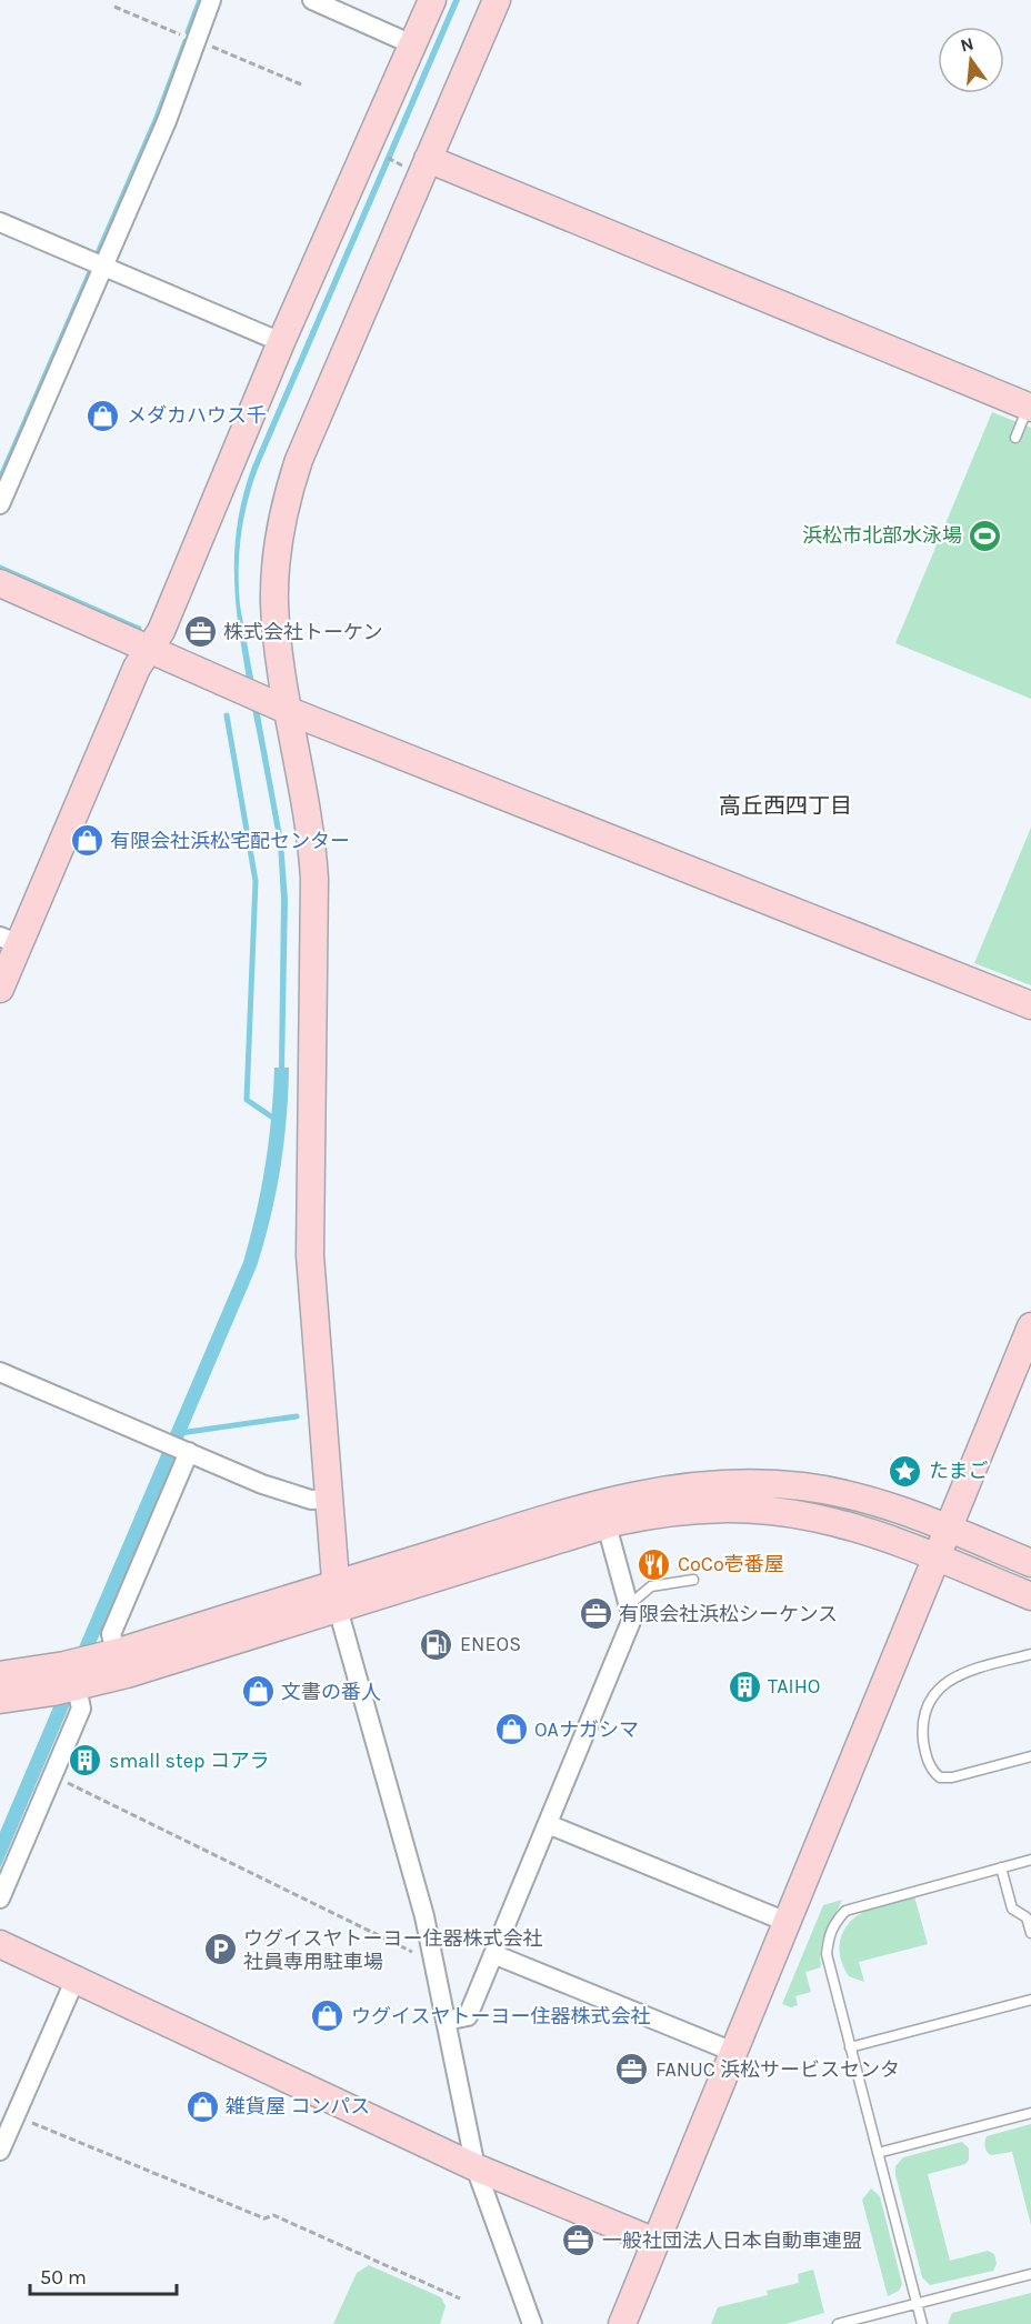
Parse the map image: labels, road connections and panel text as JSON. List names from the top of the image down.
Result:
{
  "districts": ["高丘西四丁目"],
  "places": {
    "shop": [
      "メダカハウス千",
      "有限会社浜松宅配センター",
      "文書の番人",
      "OAナガシマ",
      "ウグイスヤトーヨー住器株式会社",
      "雑貨屋 コンパス"
    ],
    "sports": ["浜松市北部水泳場"],
    "office": [
      "株式会社トーケン",
      "有限会社浜松シーケンス",
      "FANUC 浜松サービスセンタ",
      "一般社団法人日本自動車連盟"
    ],
    "place": ["たまご"],
    "restaurant": ["CoCo壱番屋"],
    "fuel station": ["ENEOS"],
    "building": ["TAIHO", "small step コアラ"],
    "parking": ["ウグイスヤトーヨー住器株式会社 社員専用駐車場"]
  },
  "scale_bar": "50 m",
  "north": "top"
}
